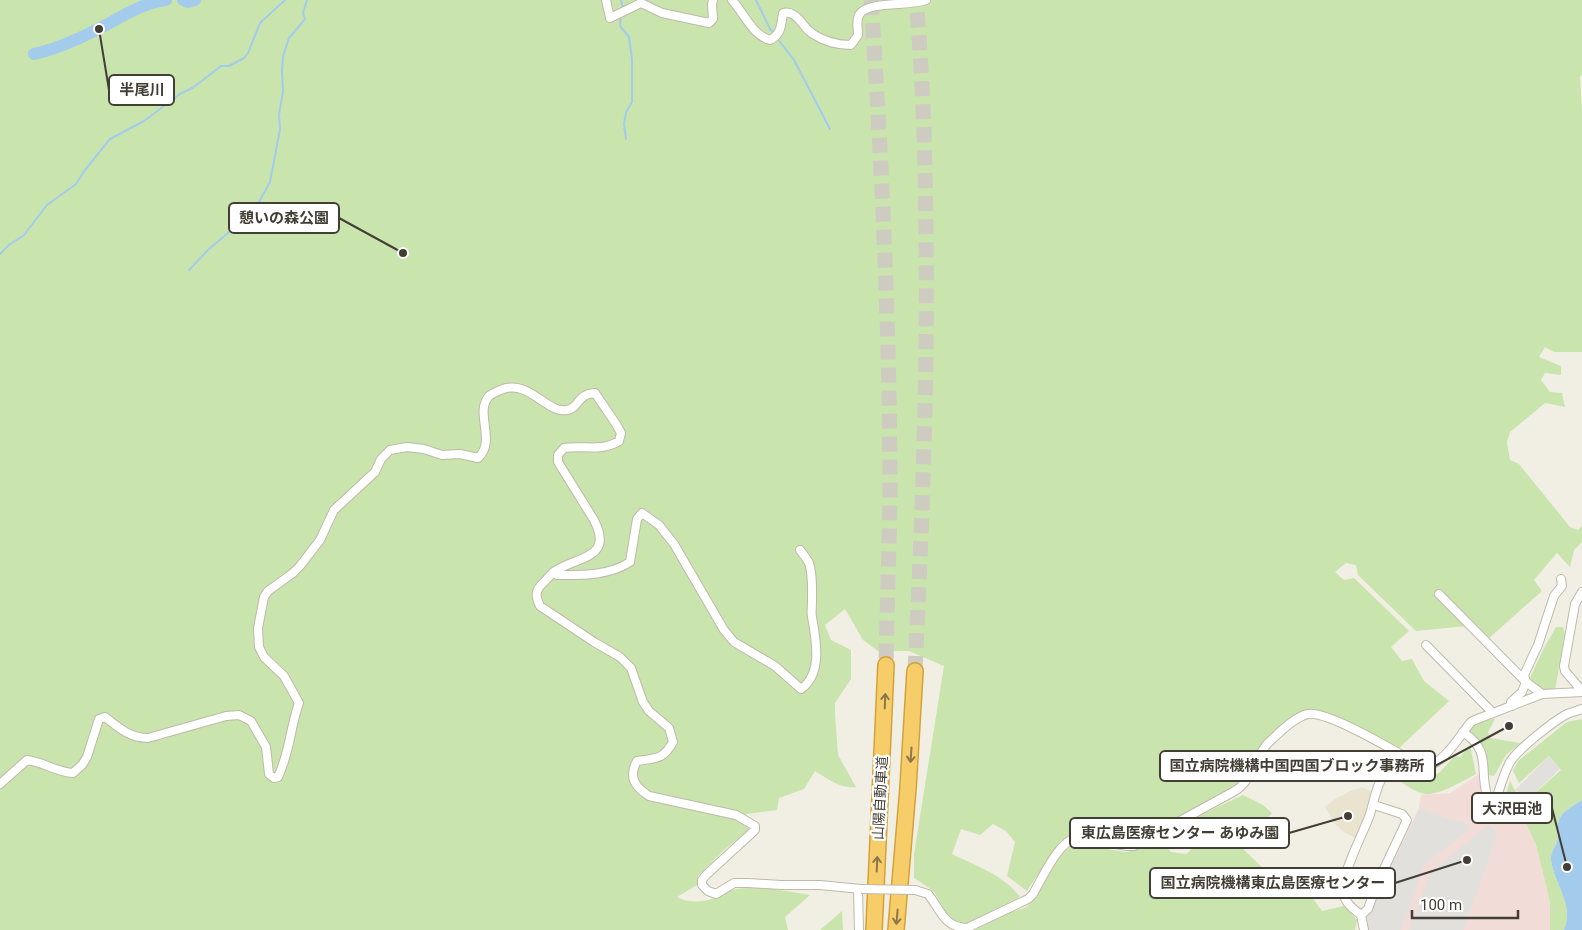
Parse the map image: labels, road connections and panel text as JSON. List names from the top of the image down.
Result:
{
  "streets": {
    "highway": ["山陽自動車道"]
  },
  "places": [
    "半尾川",
    "憩いの森公園",
    "国立病院機構中国四国ブロック事務所",
    "東広島医療センター あゆみ園",
    "国立病院機構東広島医療センター",
    "大沢田池"
  ],
  "scale_bar": "100 m"
}
